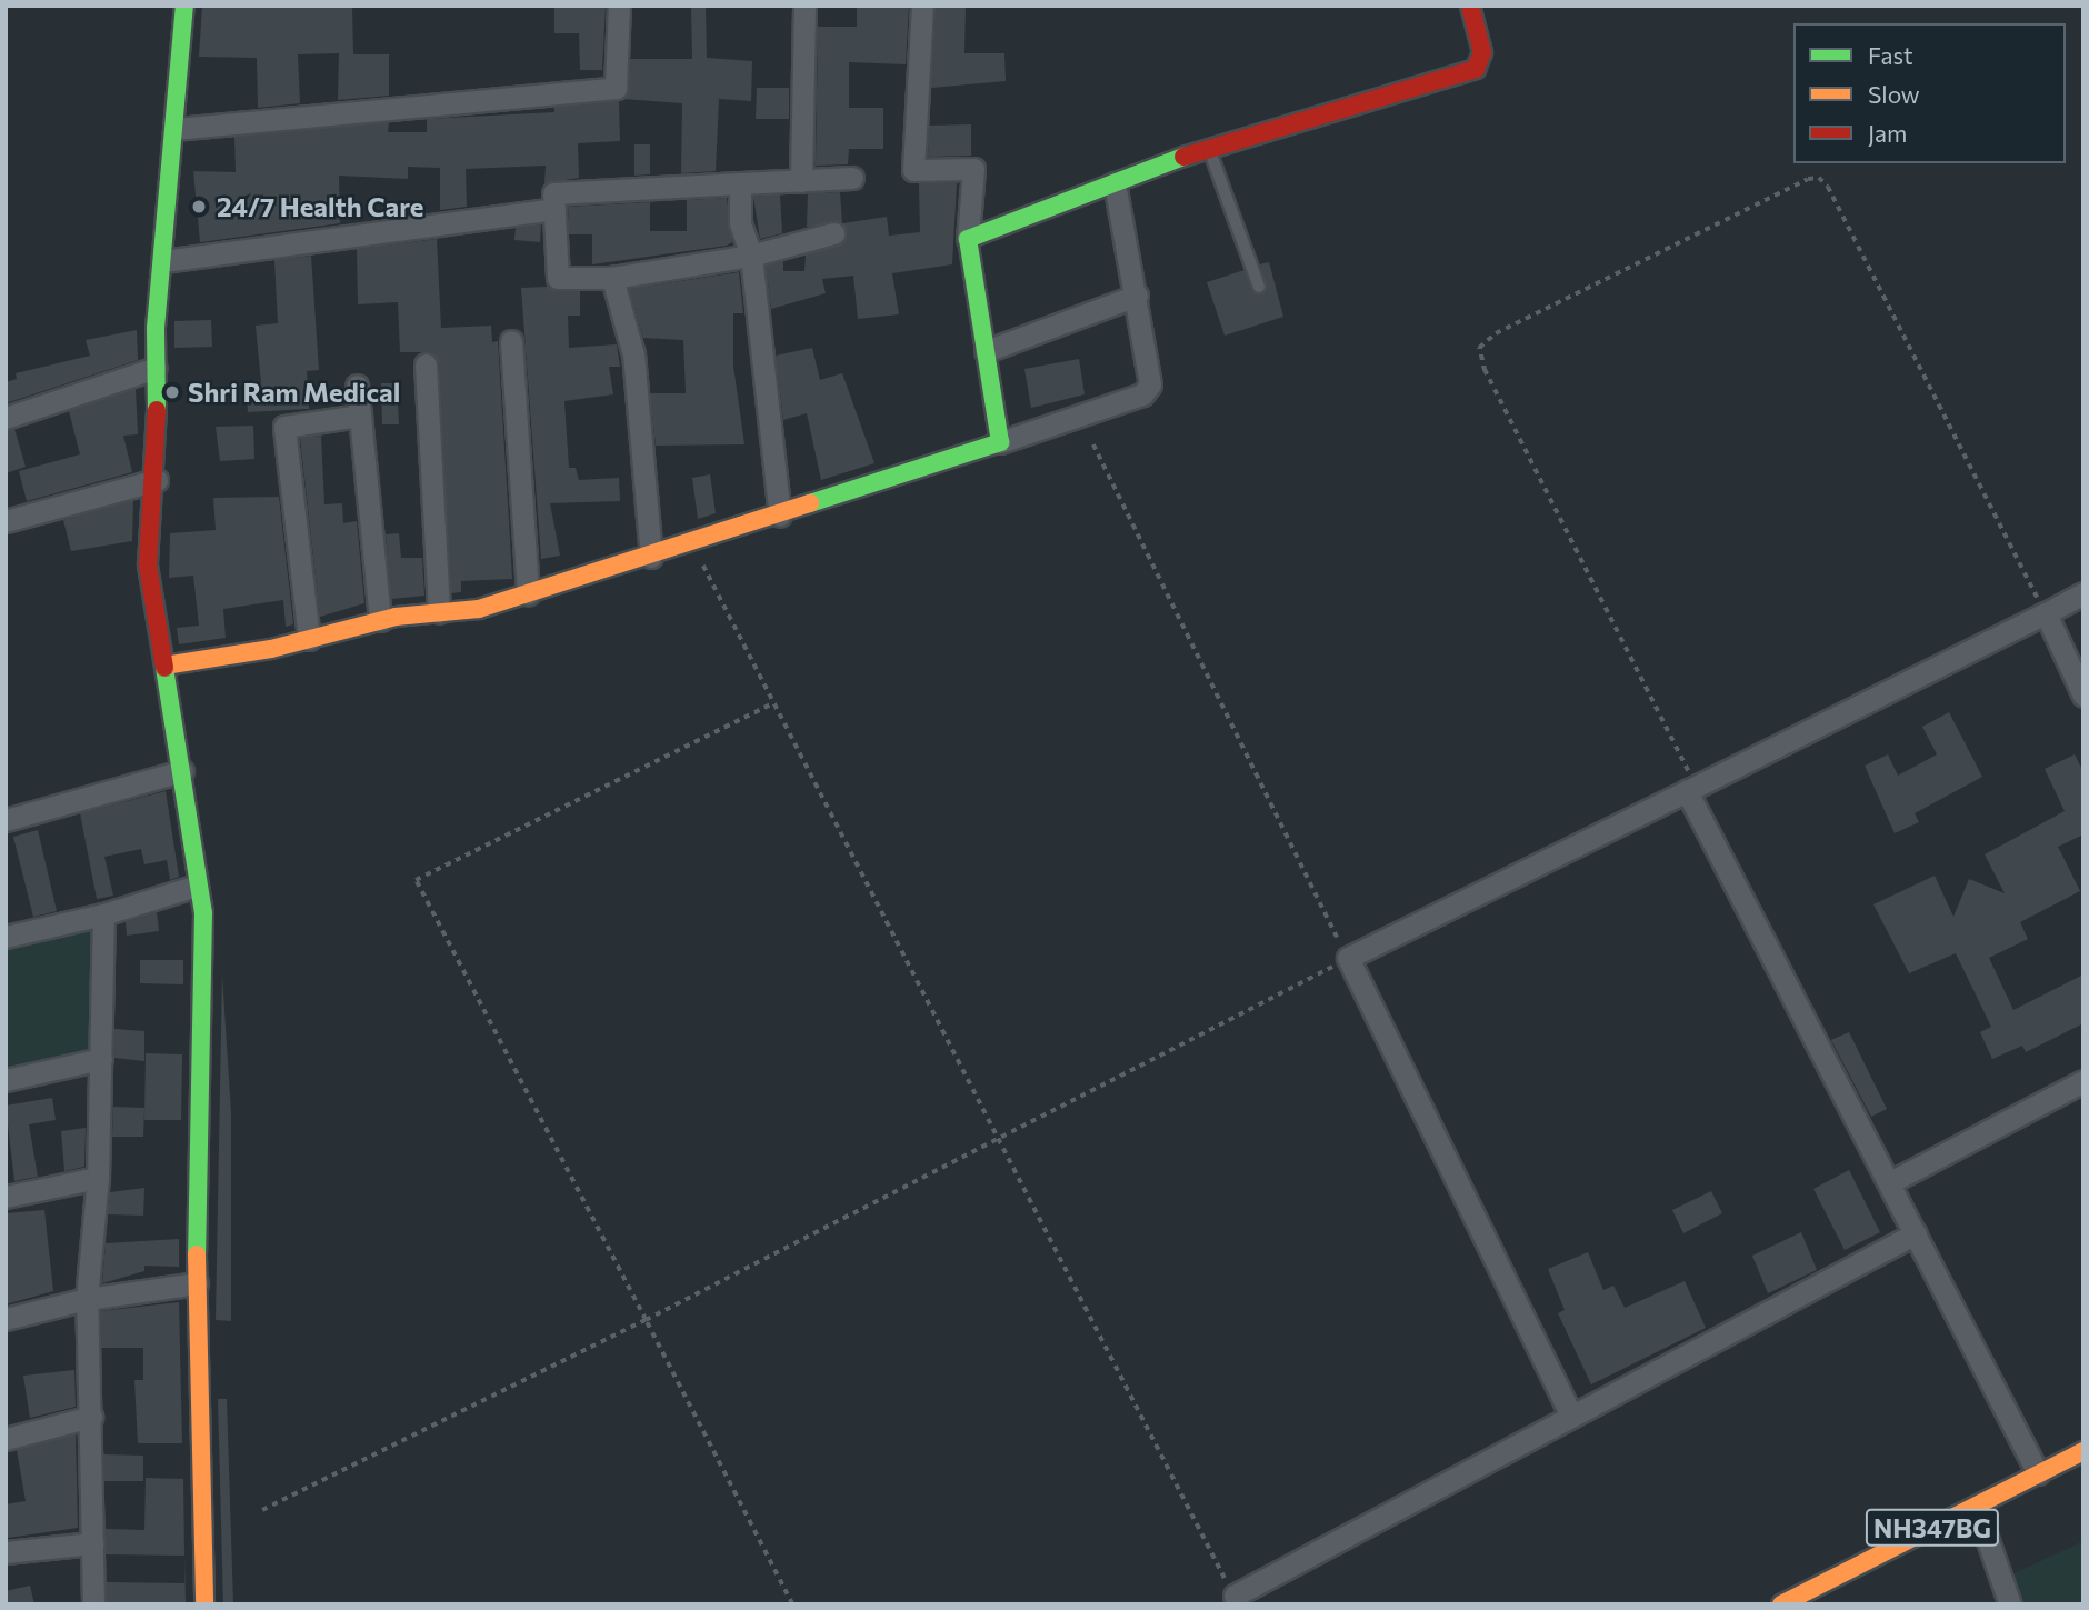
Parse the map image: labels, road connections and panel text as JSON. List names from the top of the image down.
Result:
{
  "streets": {
    "street": ["NH347BG"]
  },
  "places": ["24/7 Health Care", "Shri Ram Medical"],
  "legend": ["Fast", "Slow", "Jam"]
}
